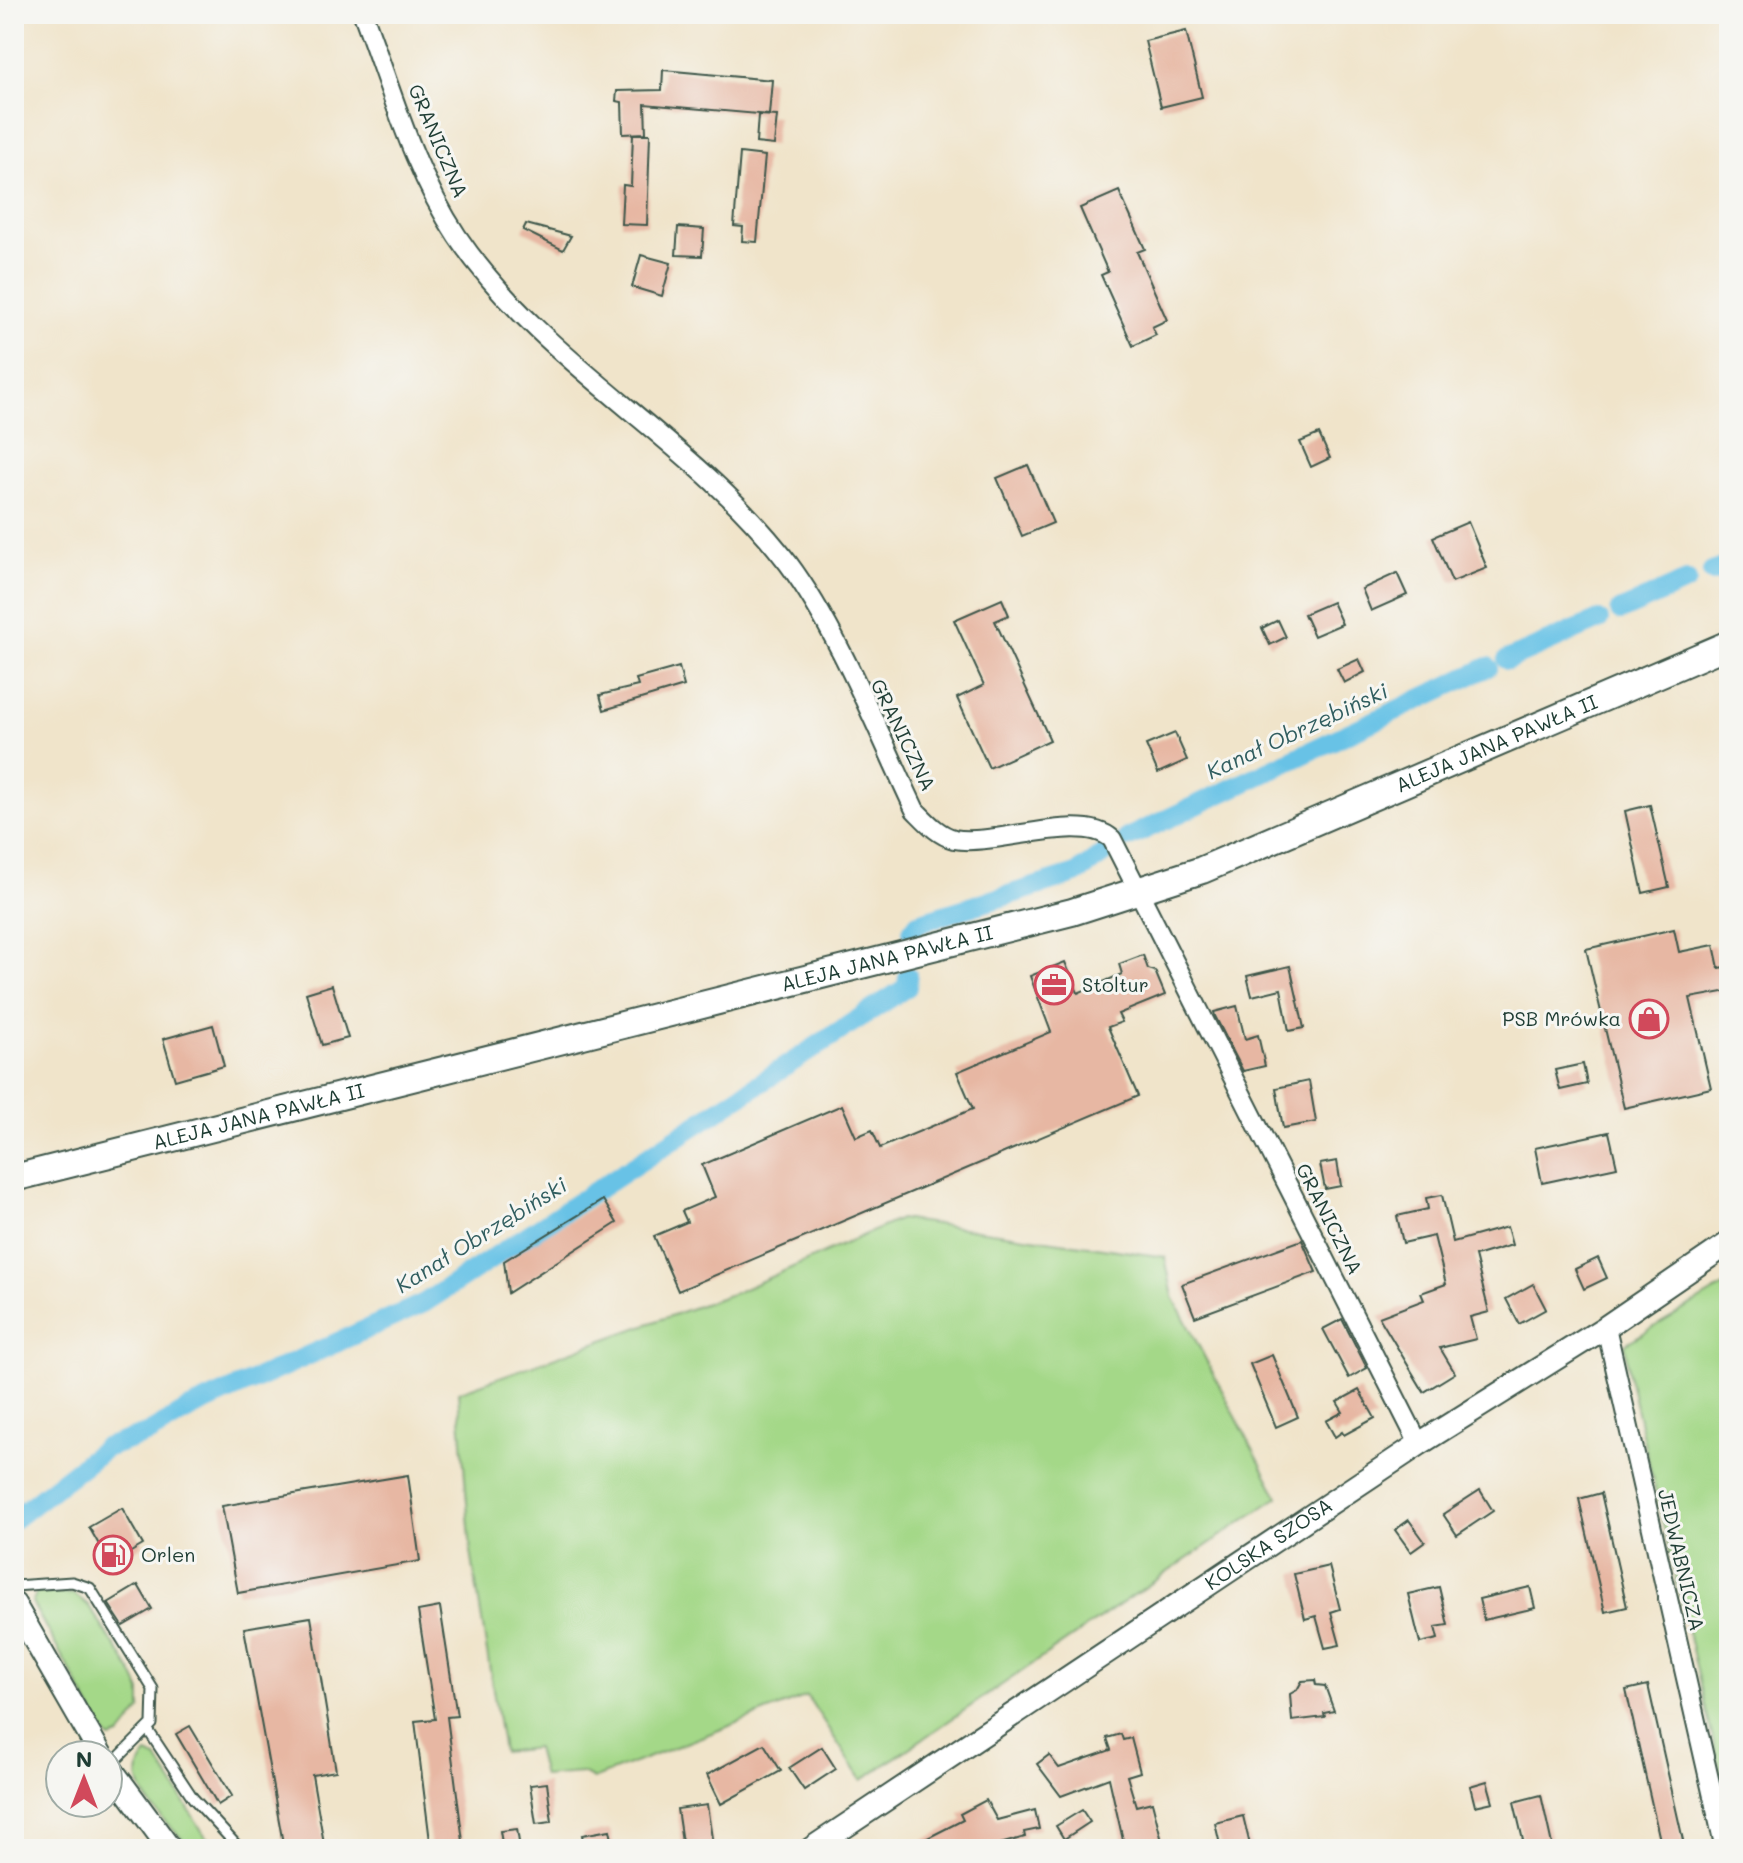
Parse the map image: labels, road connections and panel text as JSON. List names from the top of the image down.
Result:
{
  "streets": {
    "main road": ["ALEJA JANA PAWŁA II"],
    "street": ["GRANICZNA", "KOLSKA SZOSA", "JEDWABNICZA"]
  },
  "crossings": [
    ["GRANICZNA", "ALEJA JANA PAWŁA II"],
    ["GRANICZNA", "KOLSKA SZOSA"],
    ["KOLSKA SZOSA", "JEDWABNICZA"]
  ],
  "water": ["Kanał Obrzębiński"],
  "places": {
    "office": ["Stoltur"],
    "shop": ["PSB Mrówka"],
    "fuel station": ["Orlen"]
  },
  "north": "top"
}
